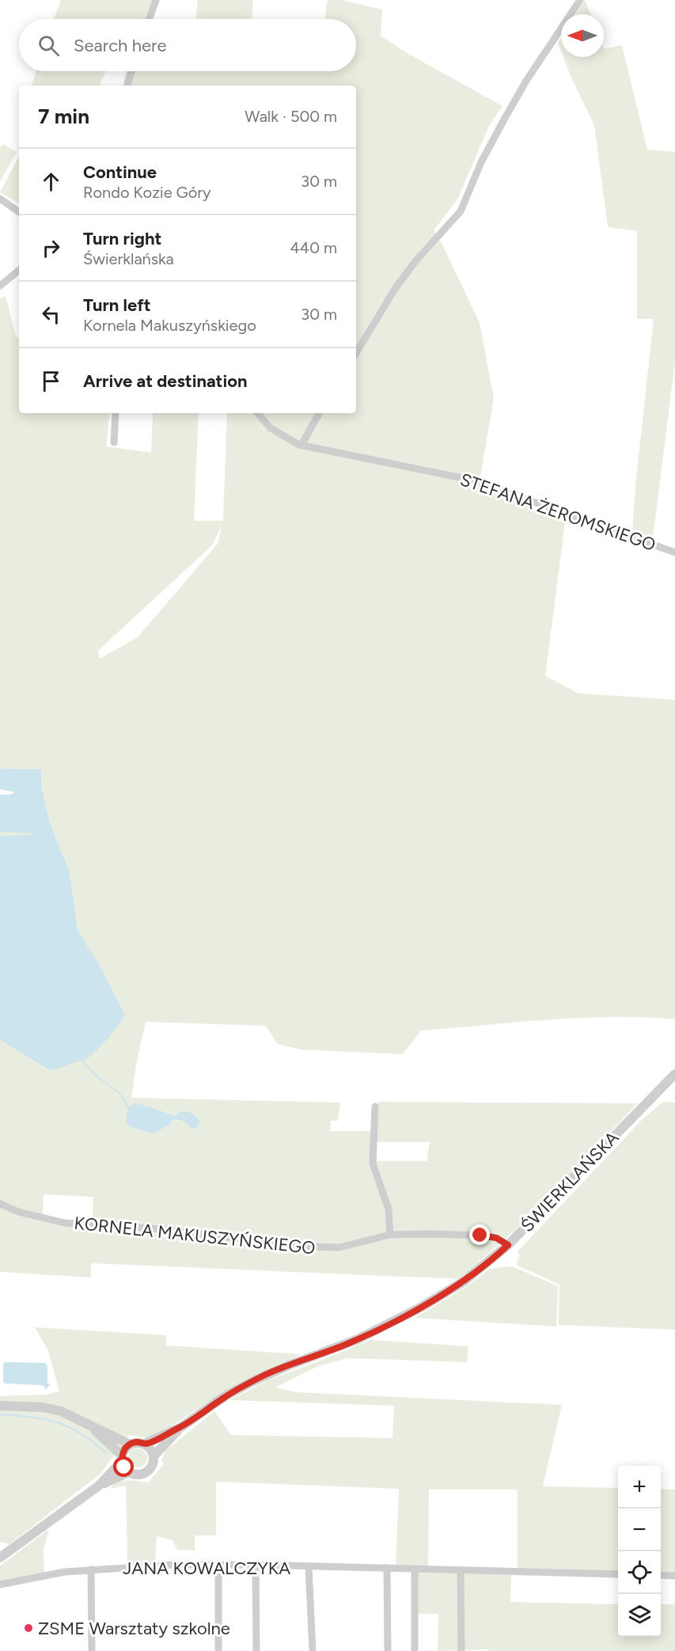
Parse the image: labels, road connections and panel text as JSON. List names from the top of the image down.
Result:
{
  "streets": {
    "street": [
      "STEFANA ŻEROMSKIEGO",
      "ŚWIERKLAŃSKA",
      "KORNELA MAKUSZYŃSKIEGO",
      "JANA KOWALCZYKA"
    ]
  },
  "crossings": [
    ["ŚWIERKLAŃSKA", "KORNELA MAKUSZYŃSKIEGO"]
  ],
  "places": ["ZSME Warsztaty szkolne"],
  "north": "left",
  "page": {
    "search": "Search here",
    "heading": ["7 min", "Walk · 500 m"],
    "list": [
      ["Continue", "Rondo Kozie Góry", "30 m"],
      ["Turn right", "Świerklańska", "440 m"],
      ["Turn left", "Kornela Makuszyńskiego", "30 m"],
      "Arrive at destination"
    ],
    "map_buttons": ["+", "−"]
  }
}
